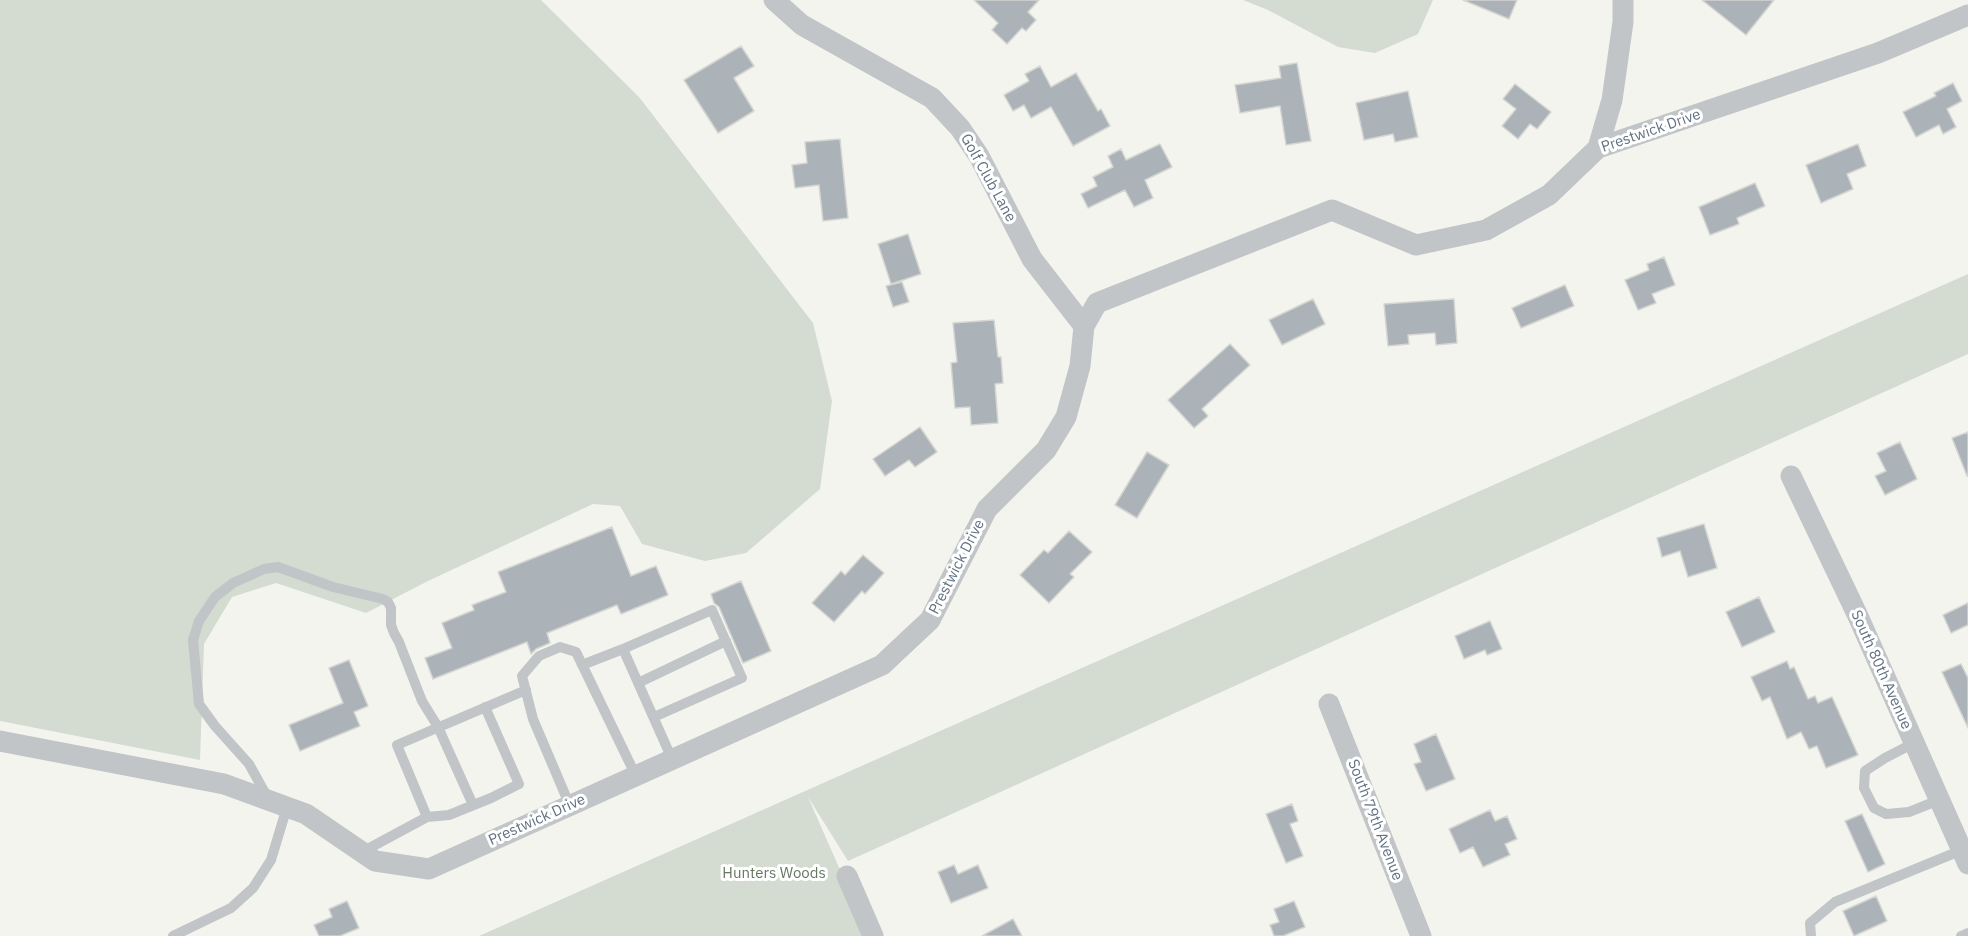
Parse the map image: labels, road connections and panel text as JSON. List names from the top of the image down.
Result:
{
  "streets": {
    "street": [
      "Prestwick Drive",
      "Golf Club Lane",
      "South 80th Avenue",
      "South 79th Avenue"
    ]
  },
  "crossings": [
    ["Prestwick Drive", "Golf Club Lane"]
  ],
  "parks": ["Hunters Woods"]
}
